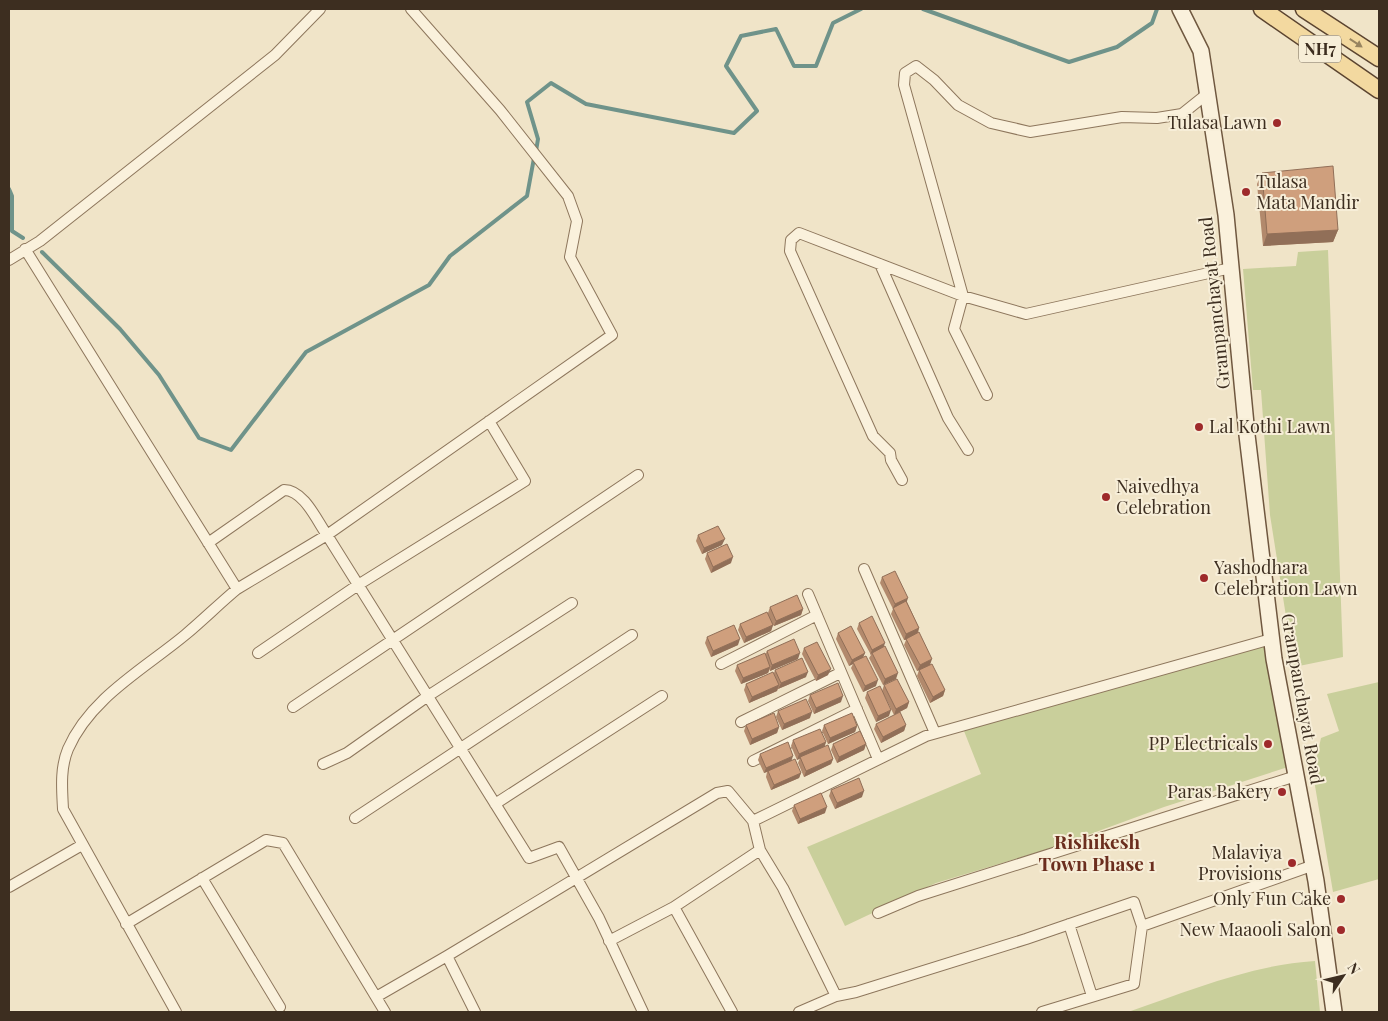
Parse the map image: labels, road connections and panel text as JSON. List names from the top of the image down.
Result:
{
  "streets": {
    "main road": ["NH7"],
    "street": ["Grampanchayat Road"]
  },
  "districts": ["Rishikesh Town Phase 1"],
  "places": [
    "Tulasa Lawn",
    "Tulasa Mata Mandir",
    "Lal Kothi Lawn",
    "Naivedhya Celebration",
    "Yashodhara Celebration Lawn",
    "PP Electricals",
    "Paras Bakery",
    "Malaviya Provisions",
    "Only Fun Cake",
    "New Maaooli Salon"
  ],
  "north": "top right"
}
